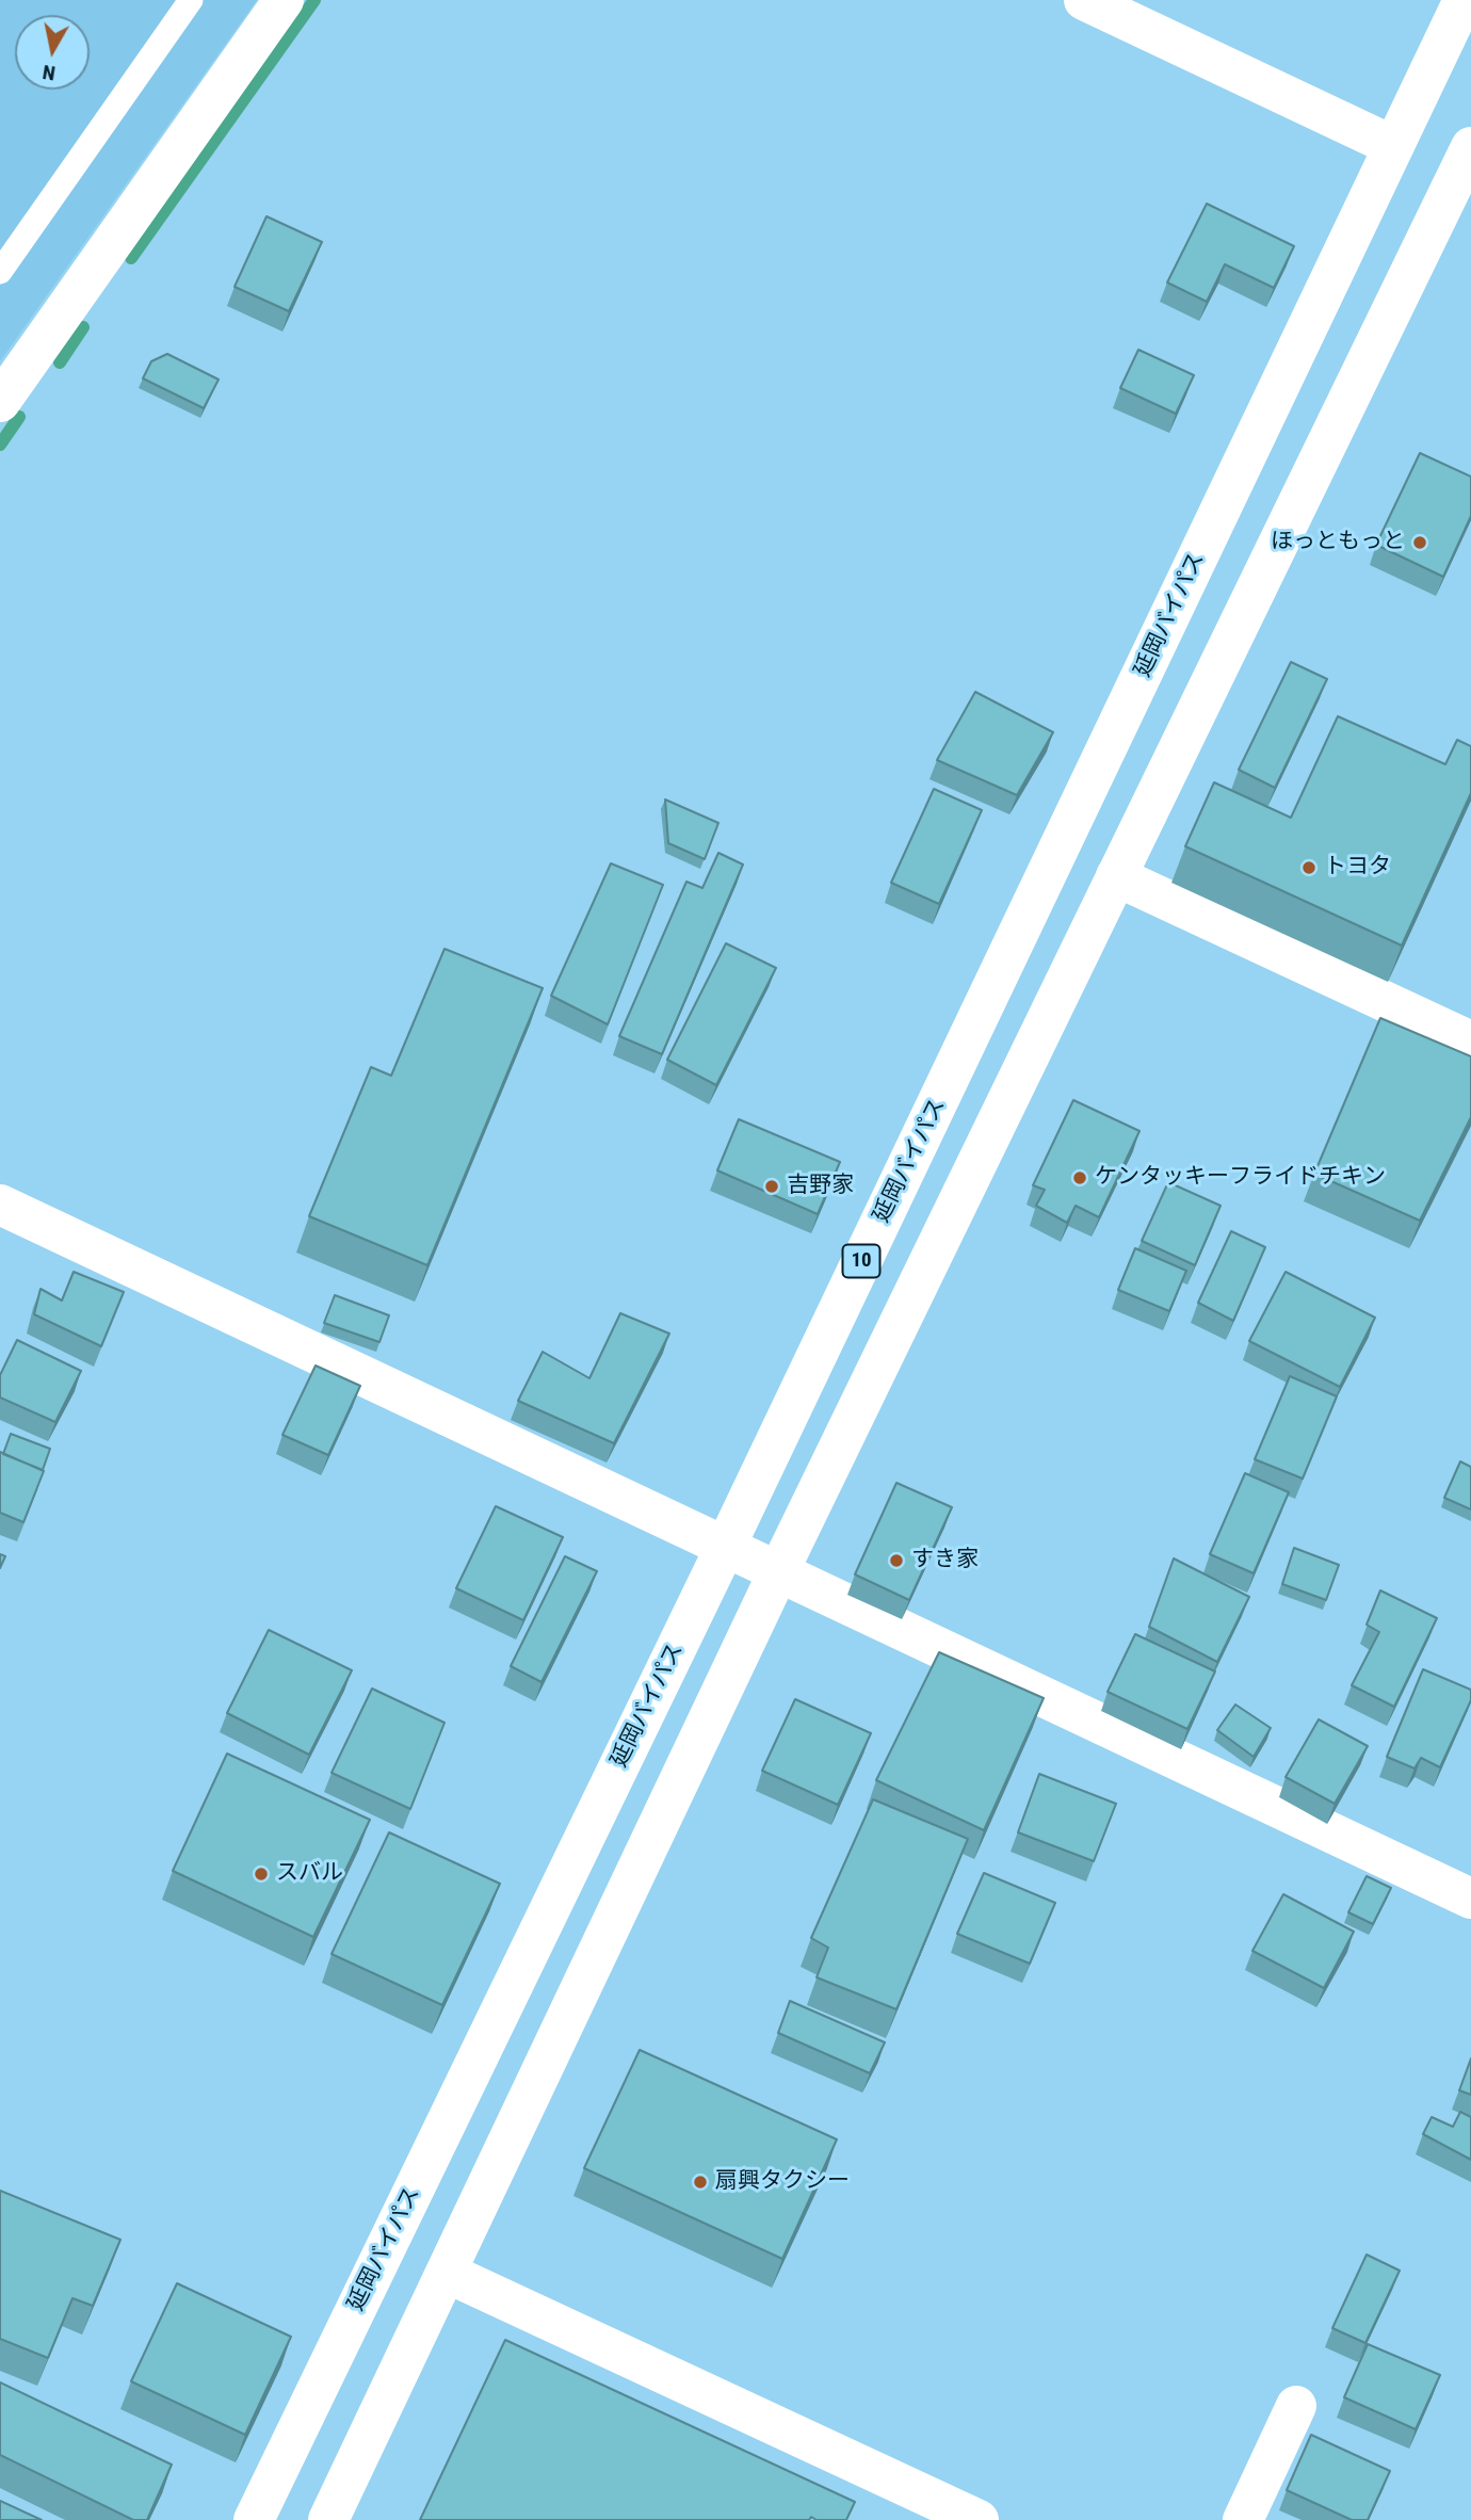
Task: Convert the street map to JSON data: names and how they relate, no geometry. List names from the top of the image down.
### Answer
{
  "streets": {
    "main road": ["延岡バイパス", "10"]
  },
  "places": [
    "ほっともっと",
    "トヨタ",
    "ケンタッキーフライドチキン",
    "吉野家",
    "すき家",
    "スバル",
    "扇興タクシー"
  ],
  "north": "bottom"
}
